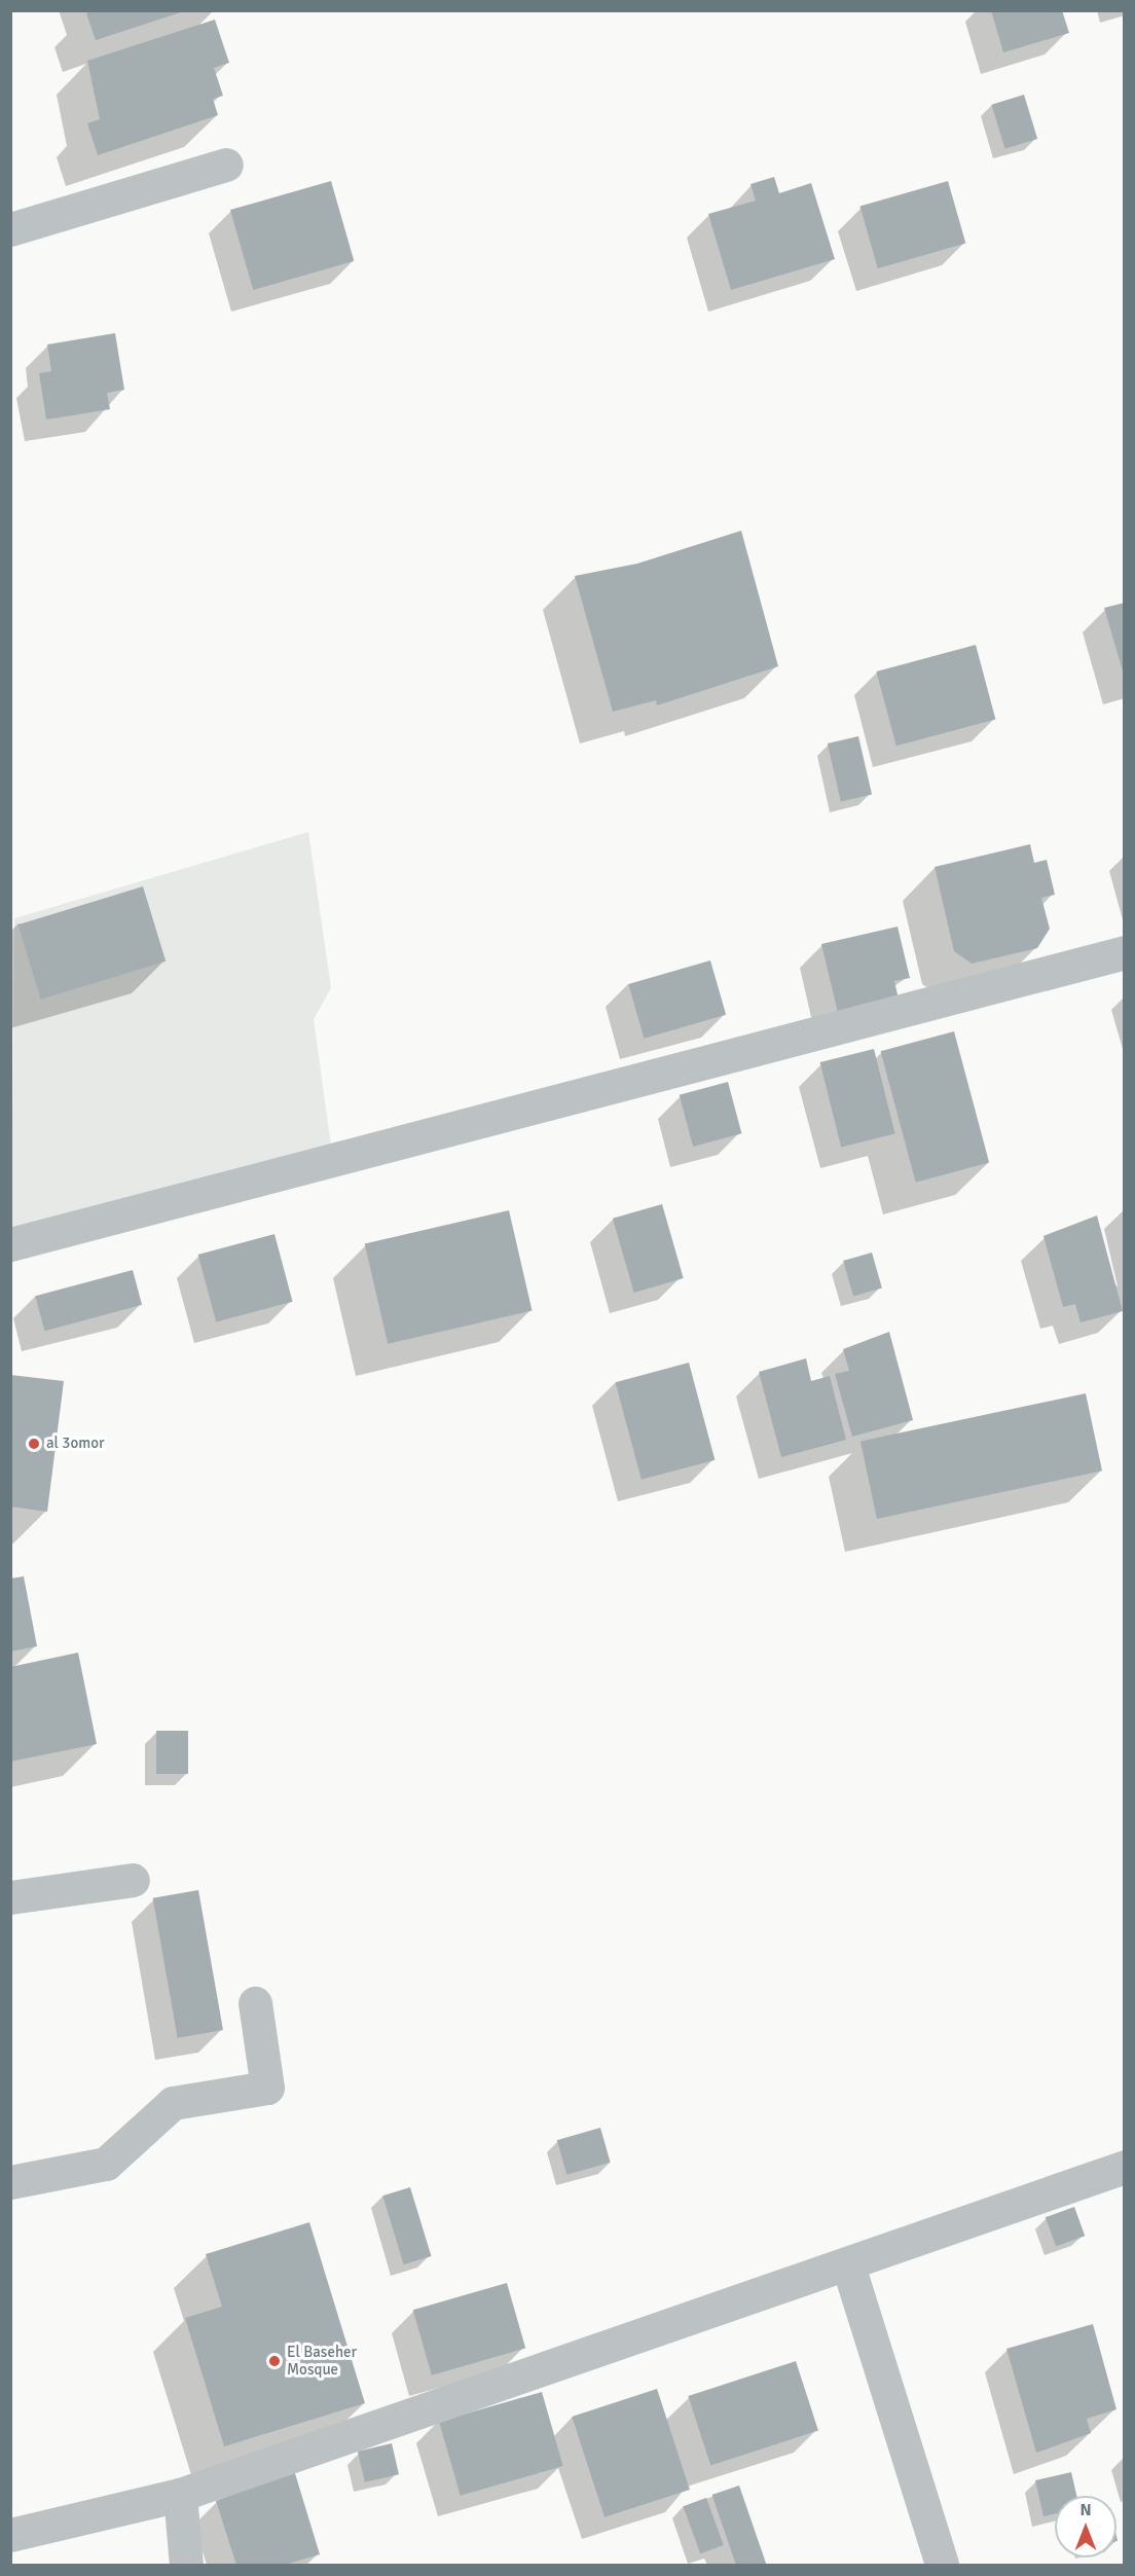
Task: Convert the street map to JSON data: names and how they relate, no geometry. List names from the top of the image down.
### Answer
{
  "places": ["al 3omor", "El Baseher Mosque"],
  "north": "top"
}
